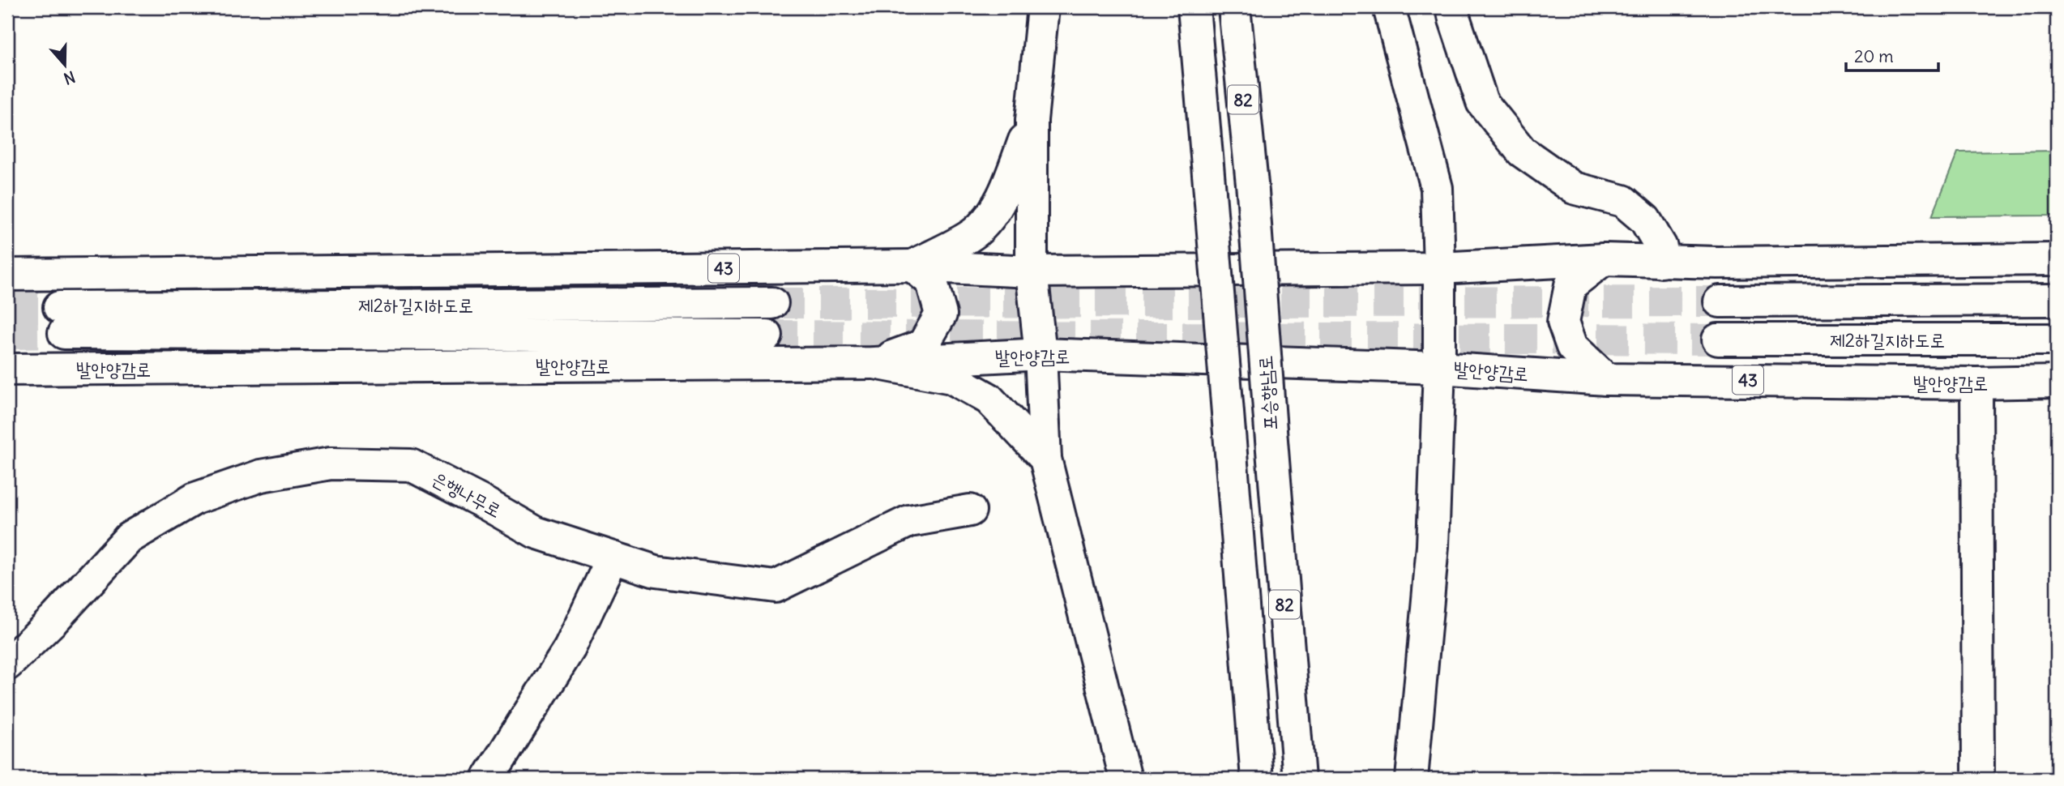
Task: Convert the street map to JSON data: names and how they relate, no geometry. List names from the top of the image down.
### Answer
{
  "streets": {
    "main road": [
      "82",
      "43",
      "제2하길지하도로",
      "발안양감로",
      "포승향남로",
      "은행나무로"
    ]
  },
  "scale_bar": "20 m",
  "north": "bottom"
}
